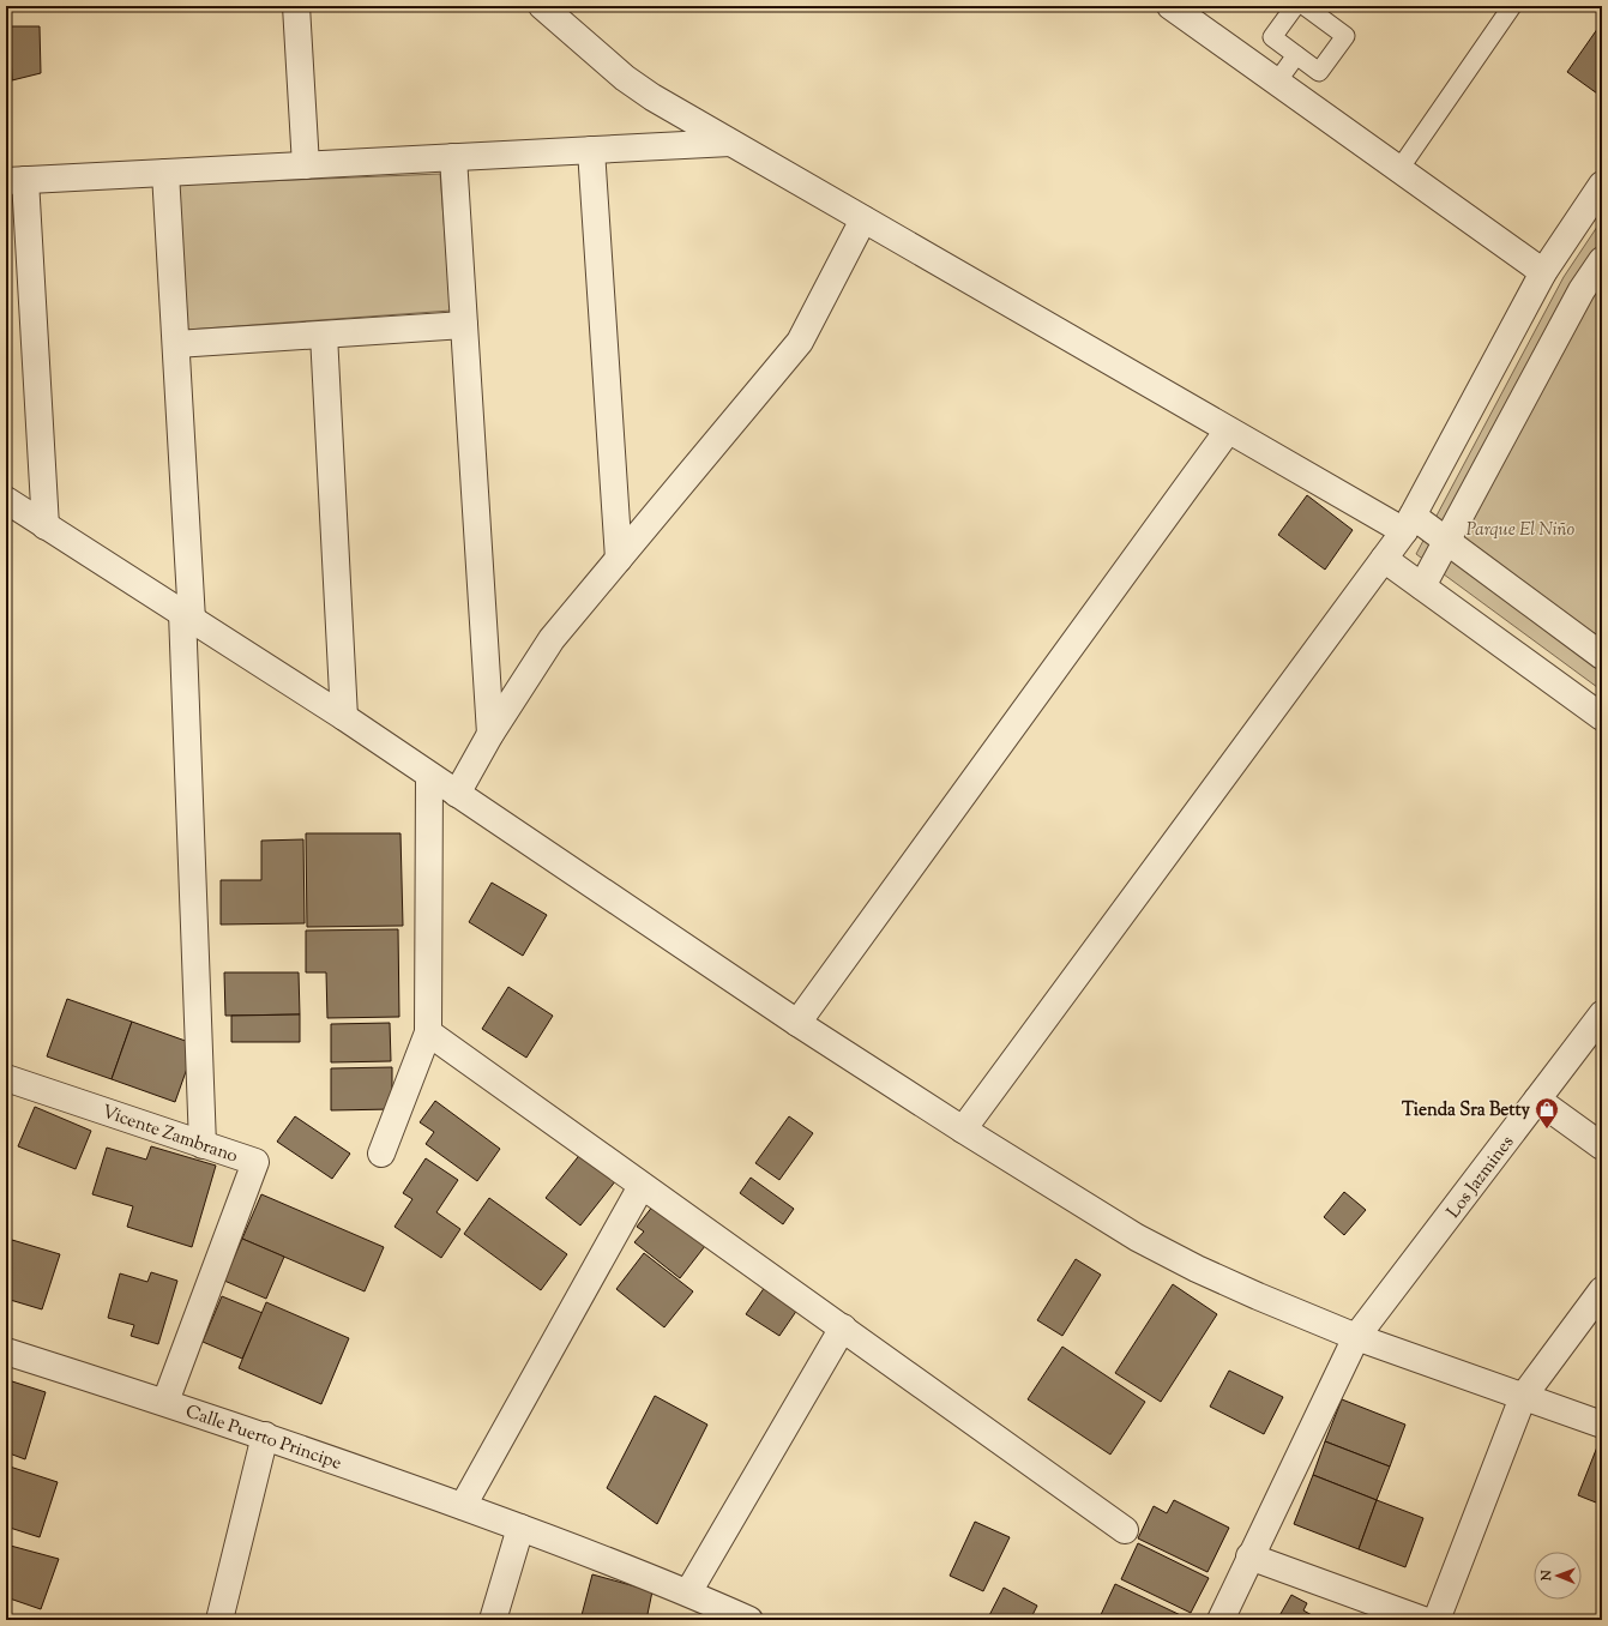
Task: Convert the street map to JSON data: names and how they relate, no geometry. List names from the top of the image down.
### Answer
{
  "streets": {
    "street": ["Vicente Zambrano", "Los Jazmines", "Calle Puerto Principe"]
  },
  "crossings": [
    ["Vicente Zambrano", "Calle Puerto Principe"]
  ],
  "parks": ["Parque El Niño"],
  "places": {
    "shop": ["Tienda Sra Betty"]
  },
  "north": "left"
}
